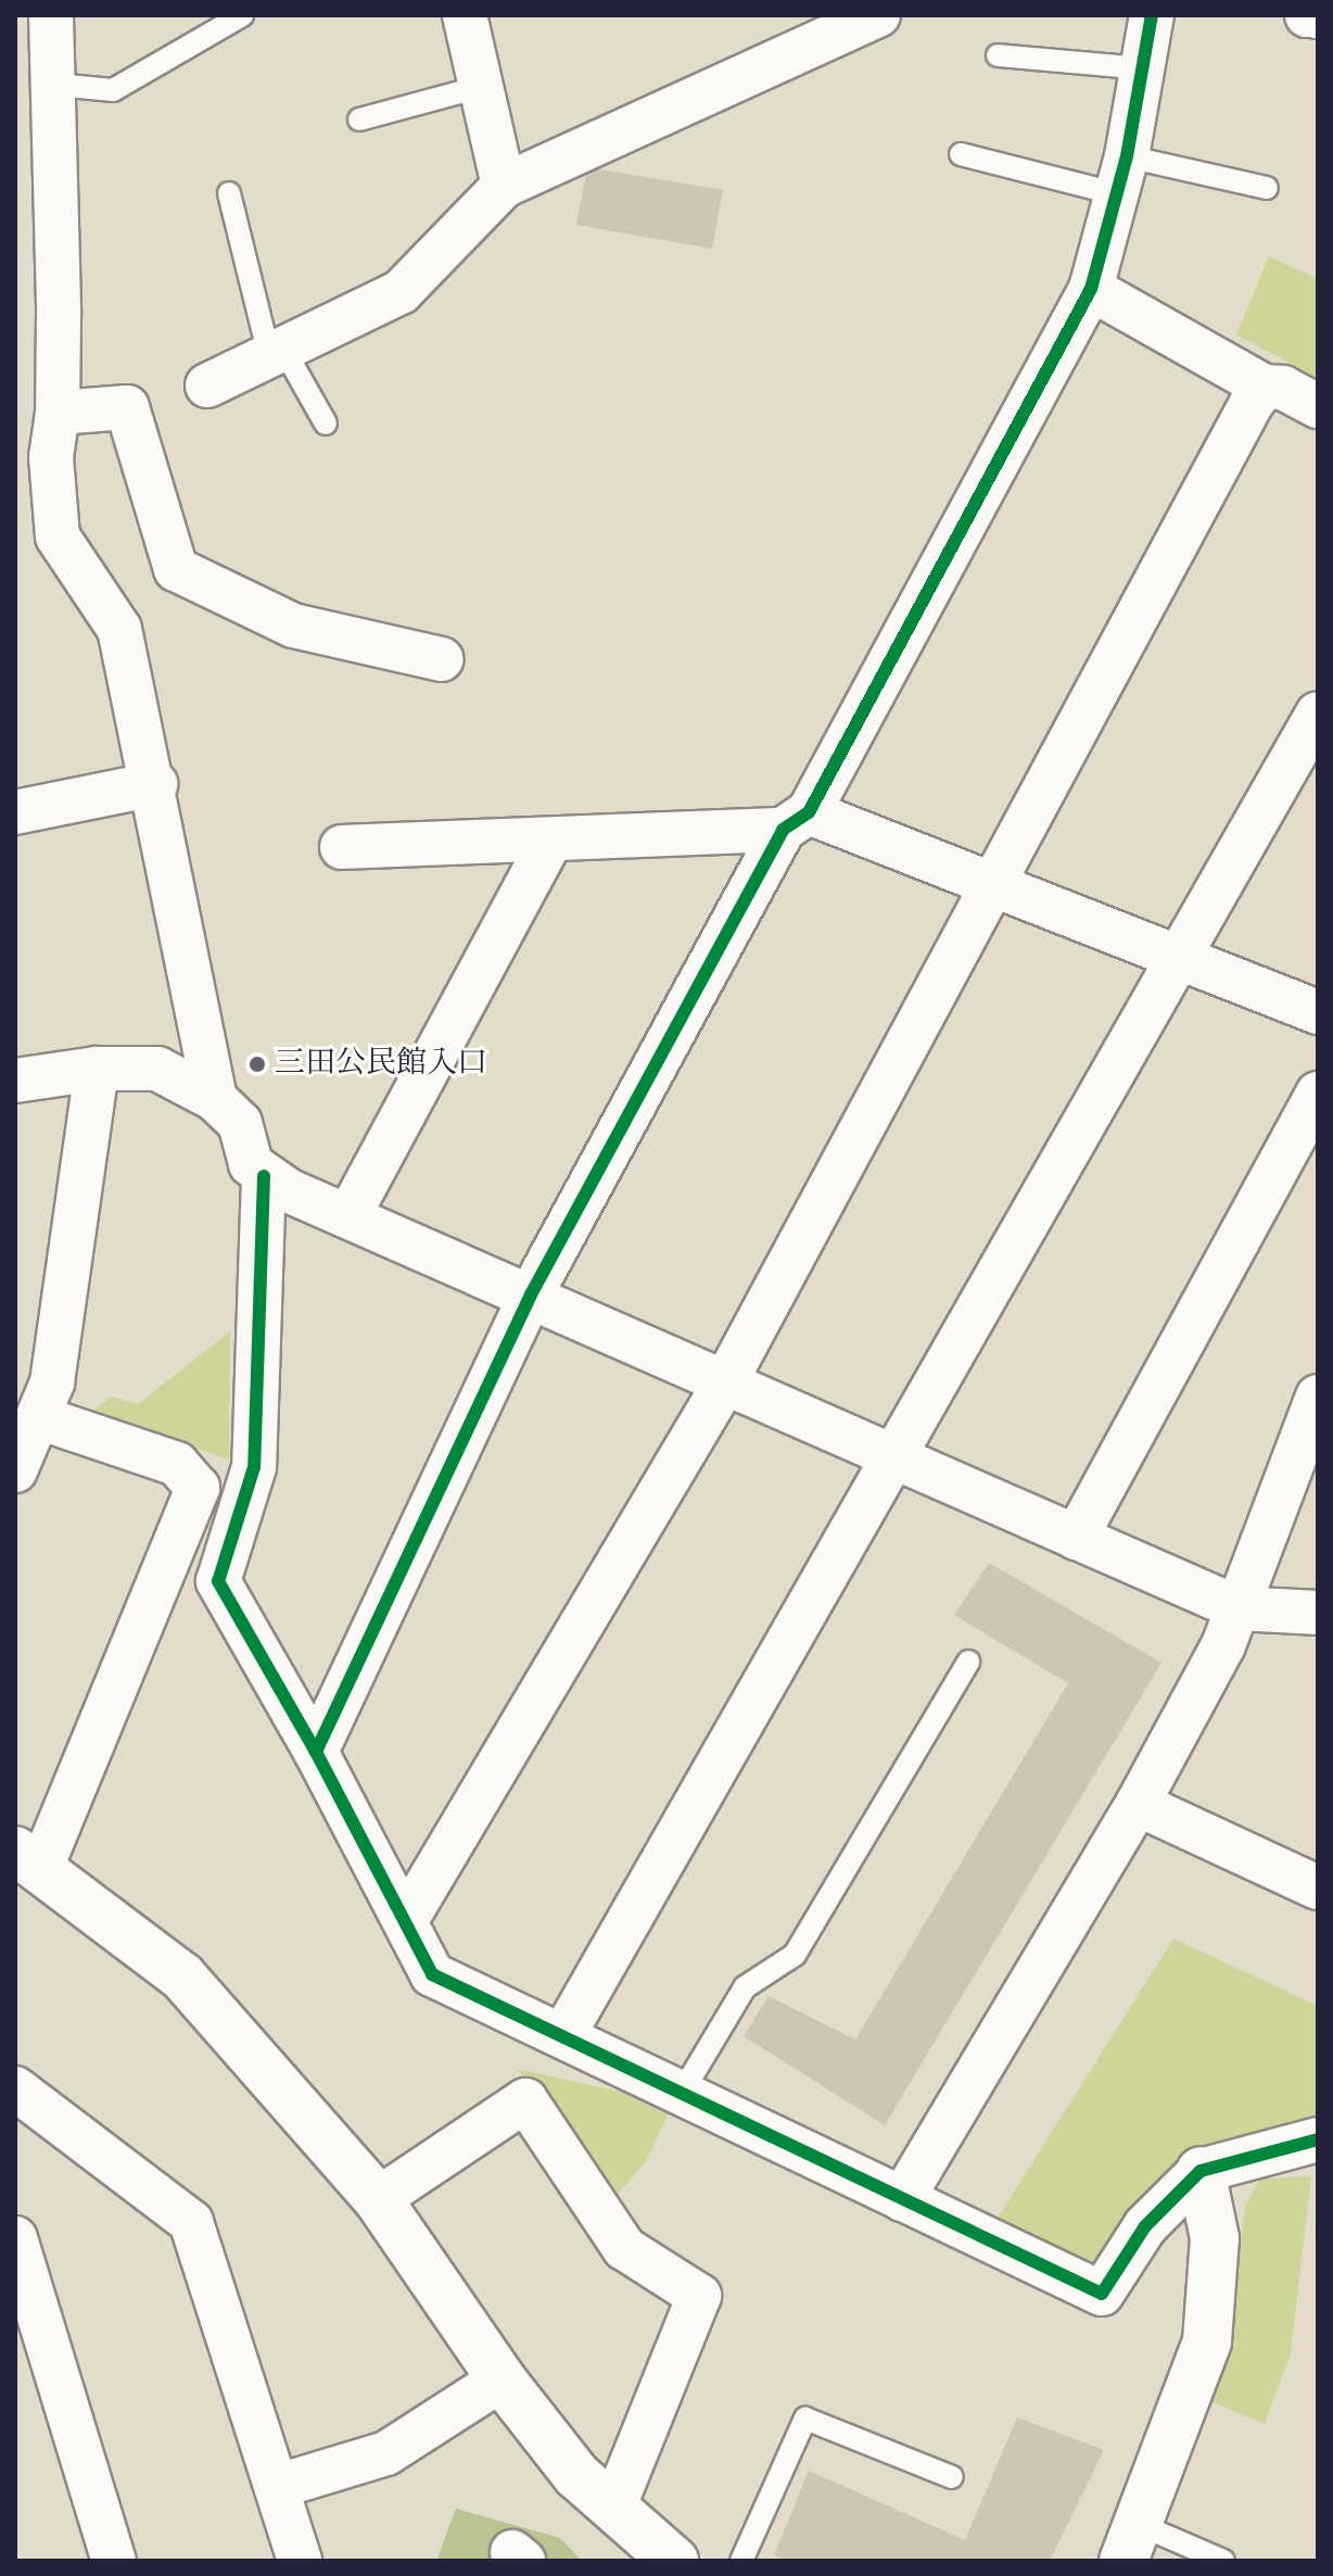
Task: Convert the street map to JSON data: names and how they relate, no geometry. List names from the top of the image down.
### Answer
{
  "places": ["三田公民館入口"]
}
